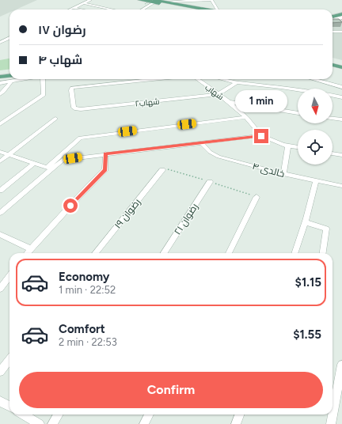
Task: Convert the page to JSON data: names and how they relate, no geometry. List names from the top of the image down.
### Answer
{
  "streets": {
    "street": [
      "شهاب",
      "شهاب۲",
      "خالدی ۴",
      "رضوان ۱۹",
      "رضوان ۲۱"
    ]
  },
  "crossings": [
    ["شهاب", "شهاب۲"]
  ],
  "north": "bottom",
  "page": {
    "banner": ["رضوان ۱۷", "شهاب ۴"],
    "bubble": "1 min",
    "list": [
      {
        "name": "Economy",
        "note": "1 min · 22:52",
        "value": "$1.15"
      },
      {
        "name": "Comfort",
        "note": "2 min · 22:53",
        "value": "$1.55"
      }
    ],
    "buttons": "Confirm"
  }
}
